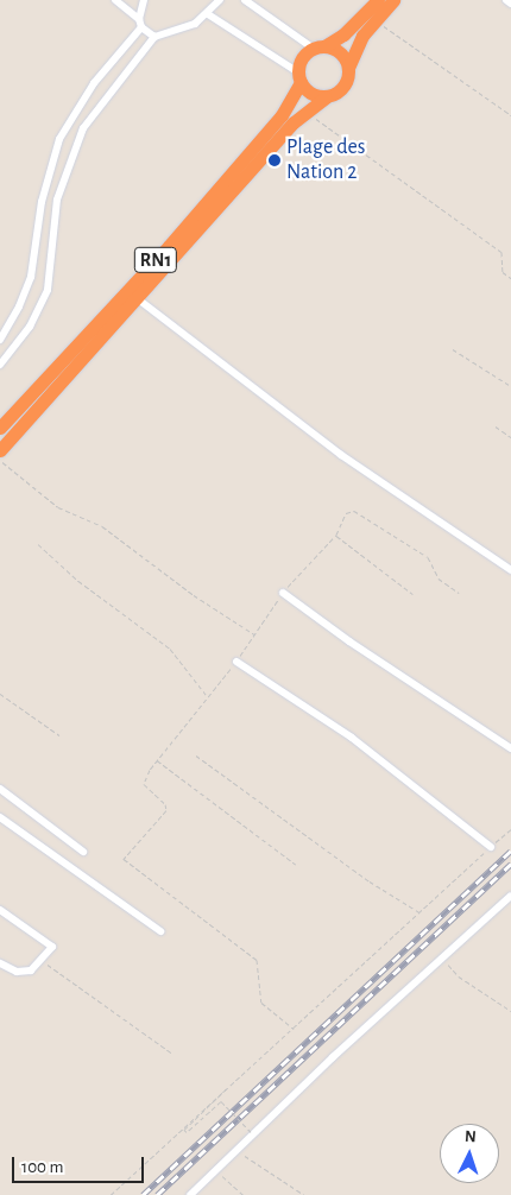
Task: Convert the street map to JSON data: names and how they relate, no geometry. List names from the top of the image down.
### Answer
{
  "streets": {
    "highway": ["RN1"]
  },
  "places": ["Plage des Nation 2"],
  "scale_bar": "100 m",
  "north": "top"
}
